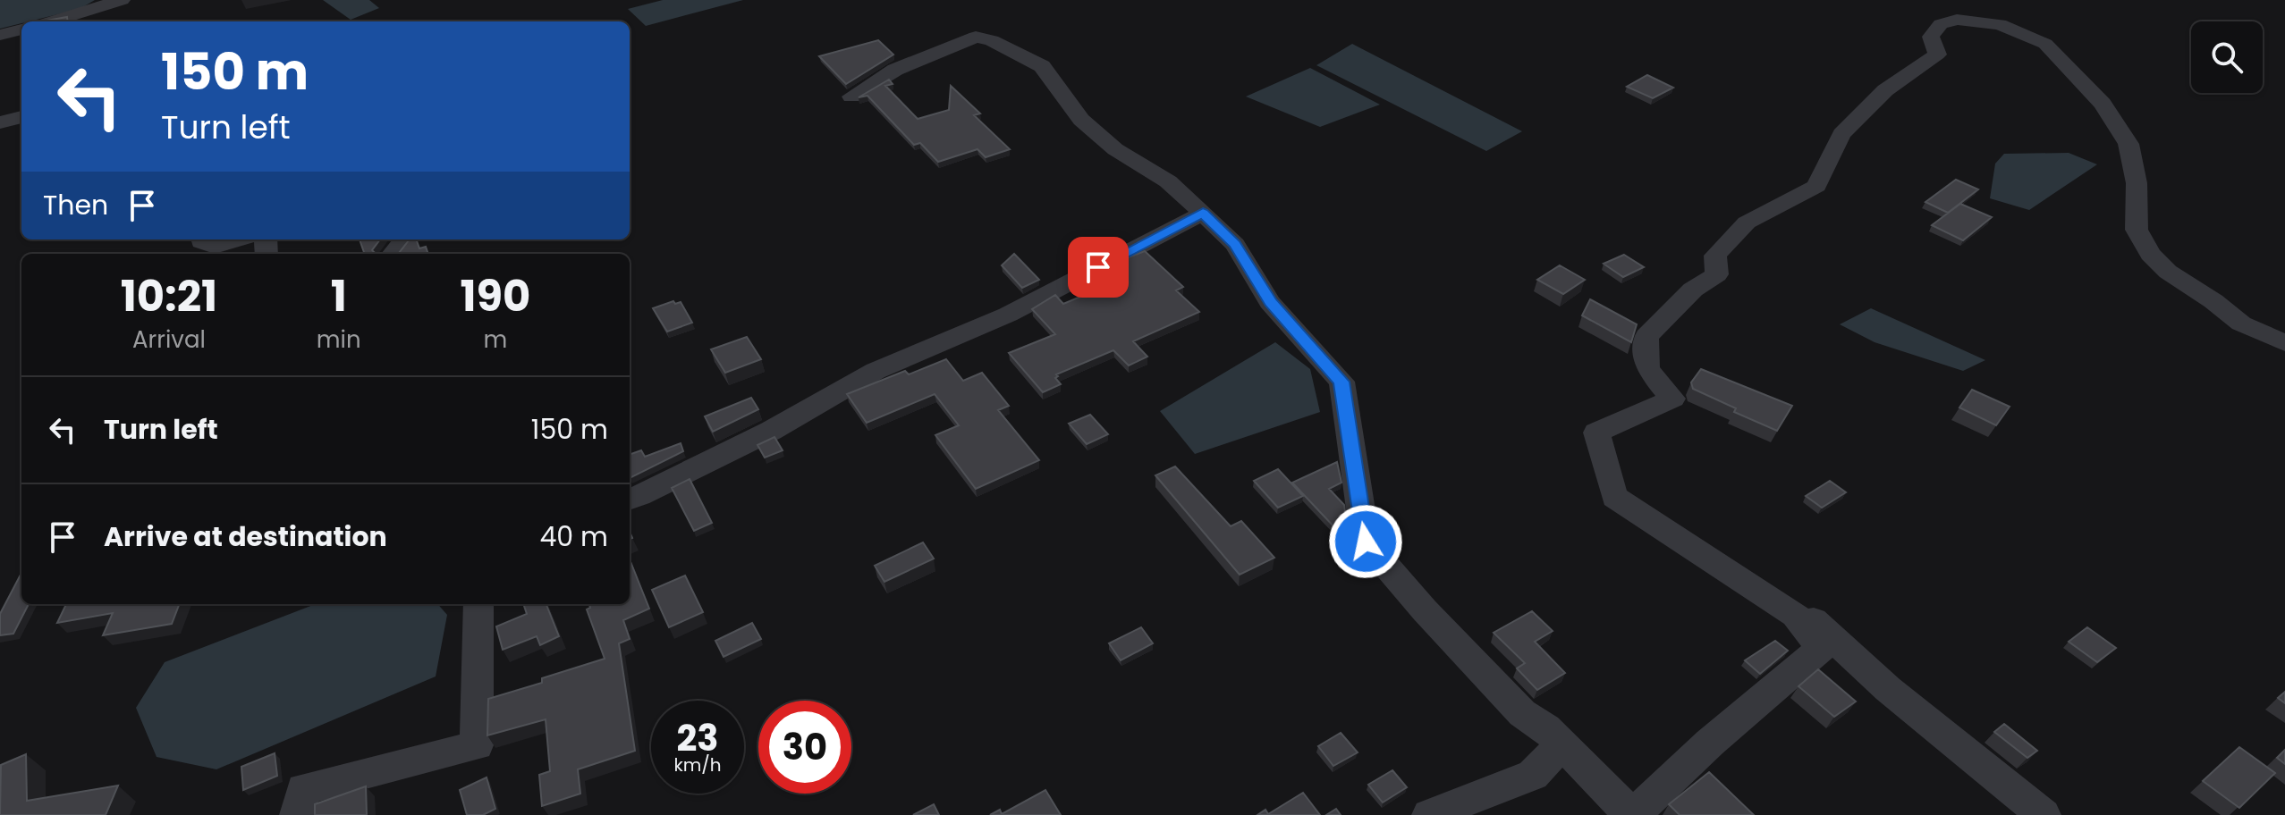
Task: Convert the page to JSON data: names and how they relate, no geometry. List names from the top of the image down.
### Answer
{
  "page": {
    "turn": ["150 m", "Turn left"],
    "then": "Then",
    "eta": [
      "10:21",
      "Arrival",
      "1",
      "min",
      "190",
      "m"
    ],
    "list": [
      {
        "name": "Turn left",
        "value": "150 m"
      },
      {
        "name": "Arrive at destination",
        "value": "40 m"
      }
    ],
    "speed": "23 km/h",
    "limit": "30"
  }
}
